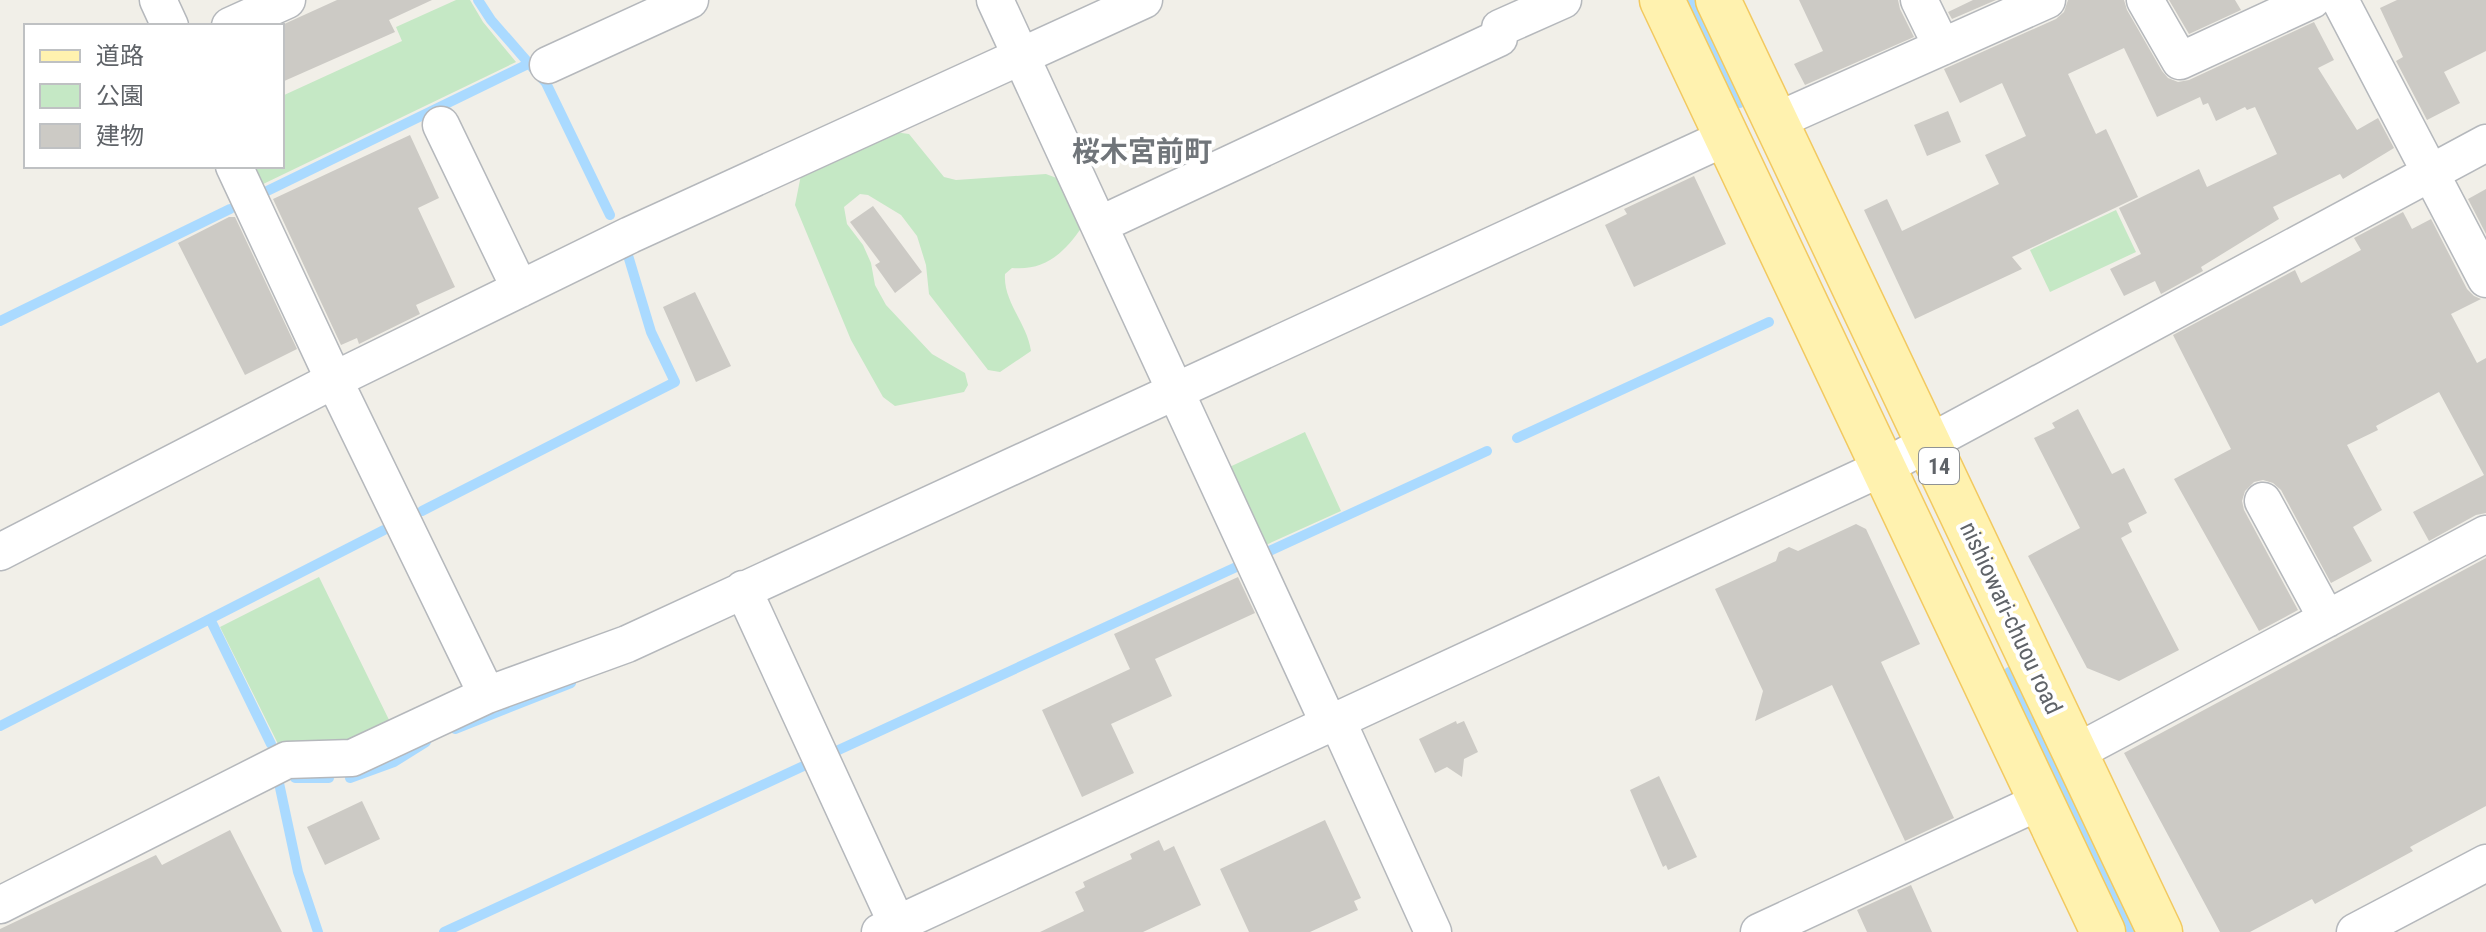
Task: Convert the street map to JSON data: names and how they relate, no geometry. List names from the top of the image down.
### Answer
{
  "streets": {
    "main road": ["14", "nishiowari-chuou road"]
  },
  "districts": ["桜木宮前町"],
  "legend": ["道路", "公園", "建物"]
}
